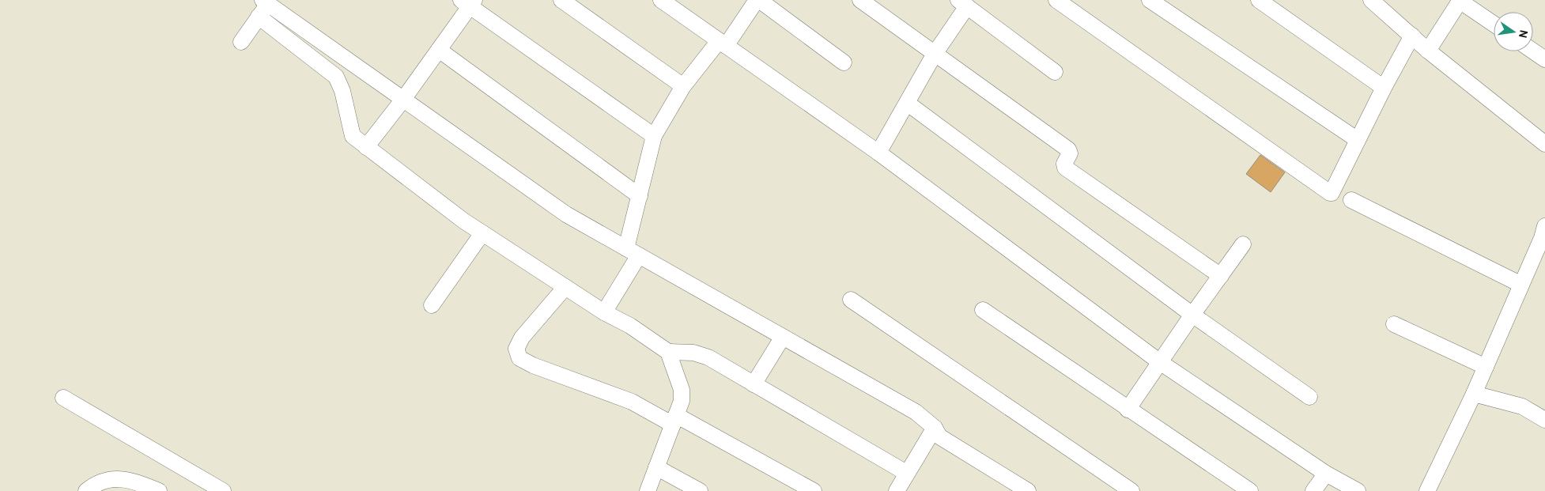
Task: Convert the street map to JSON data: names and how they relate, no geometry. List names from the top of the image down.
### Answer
{
  "north": "right"
}
